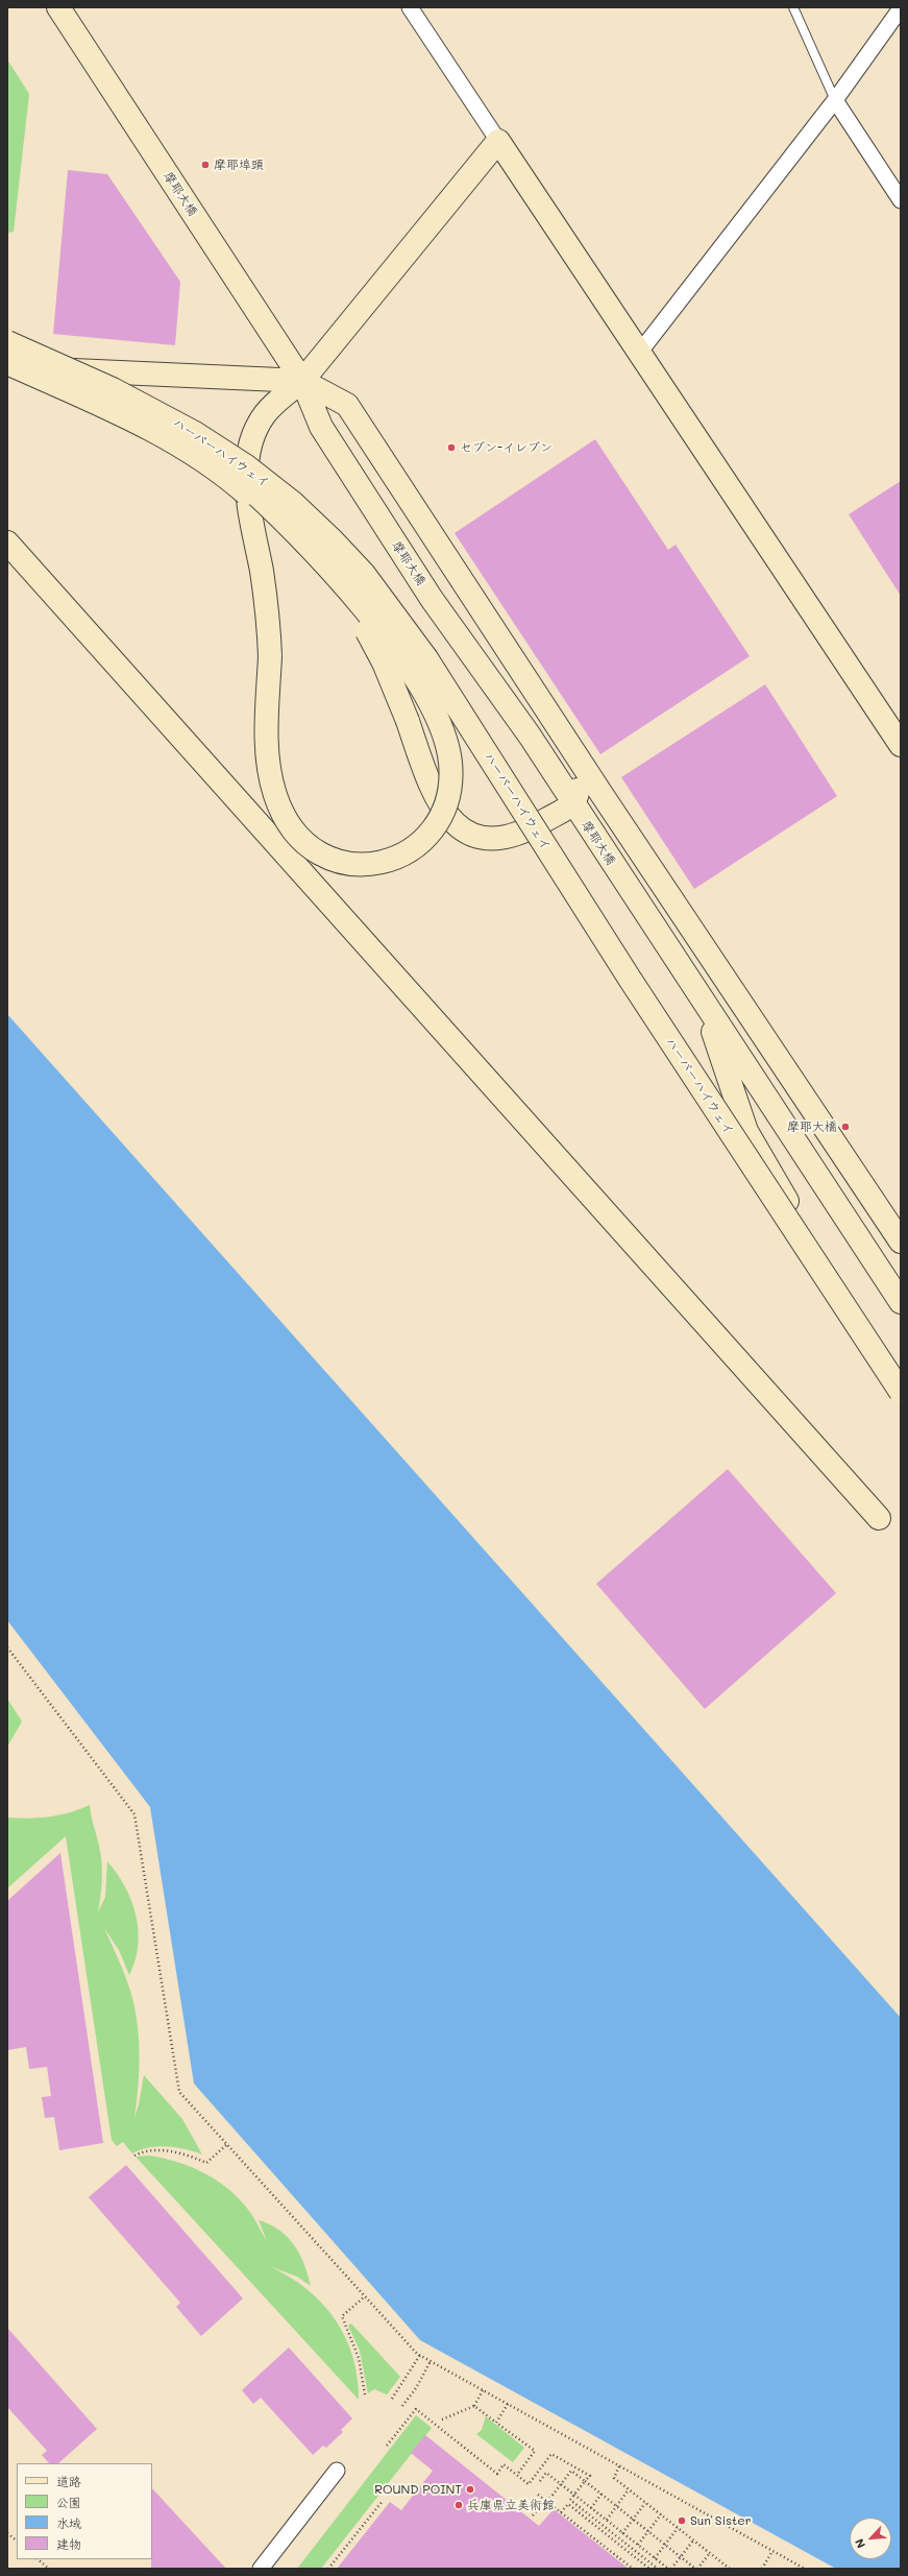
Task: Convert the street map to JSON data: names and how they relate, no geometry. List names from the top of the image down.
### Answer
{
  "streets": {
    "street": ["摩耶大橋", "ハーバーハイウェイ"]
  },
  "places": [
    "摩耶埠頭",
    "セブン-イレブン",
    "摩耶大橋",
    "ROUND POINT",
    "兵庫県立美術館",
    "Sun Sister"
  ],
  "legend": [
    "道路",
    "公園",
    "水域",
    "建物"
  ],
  "north": "bottom left"
}
